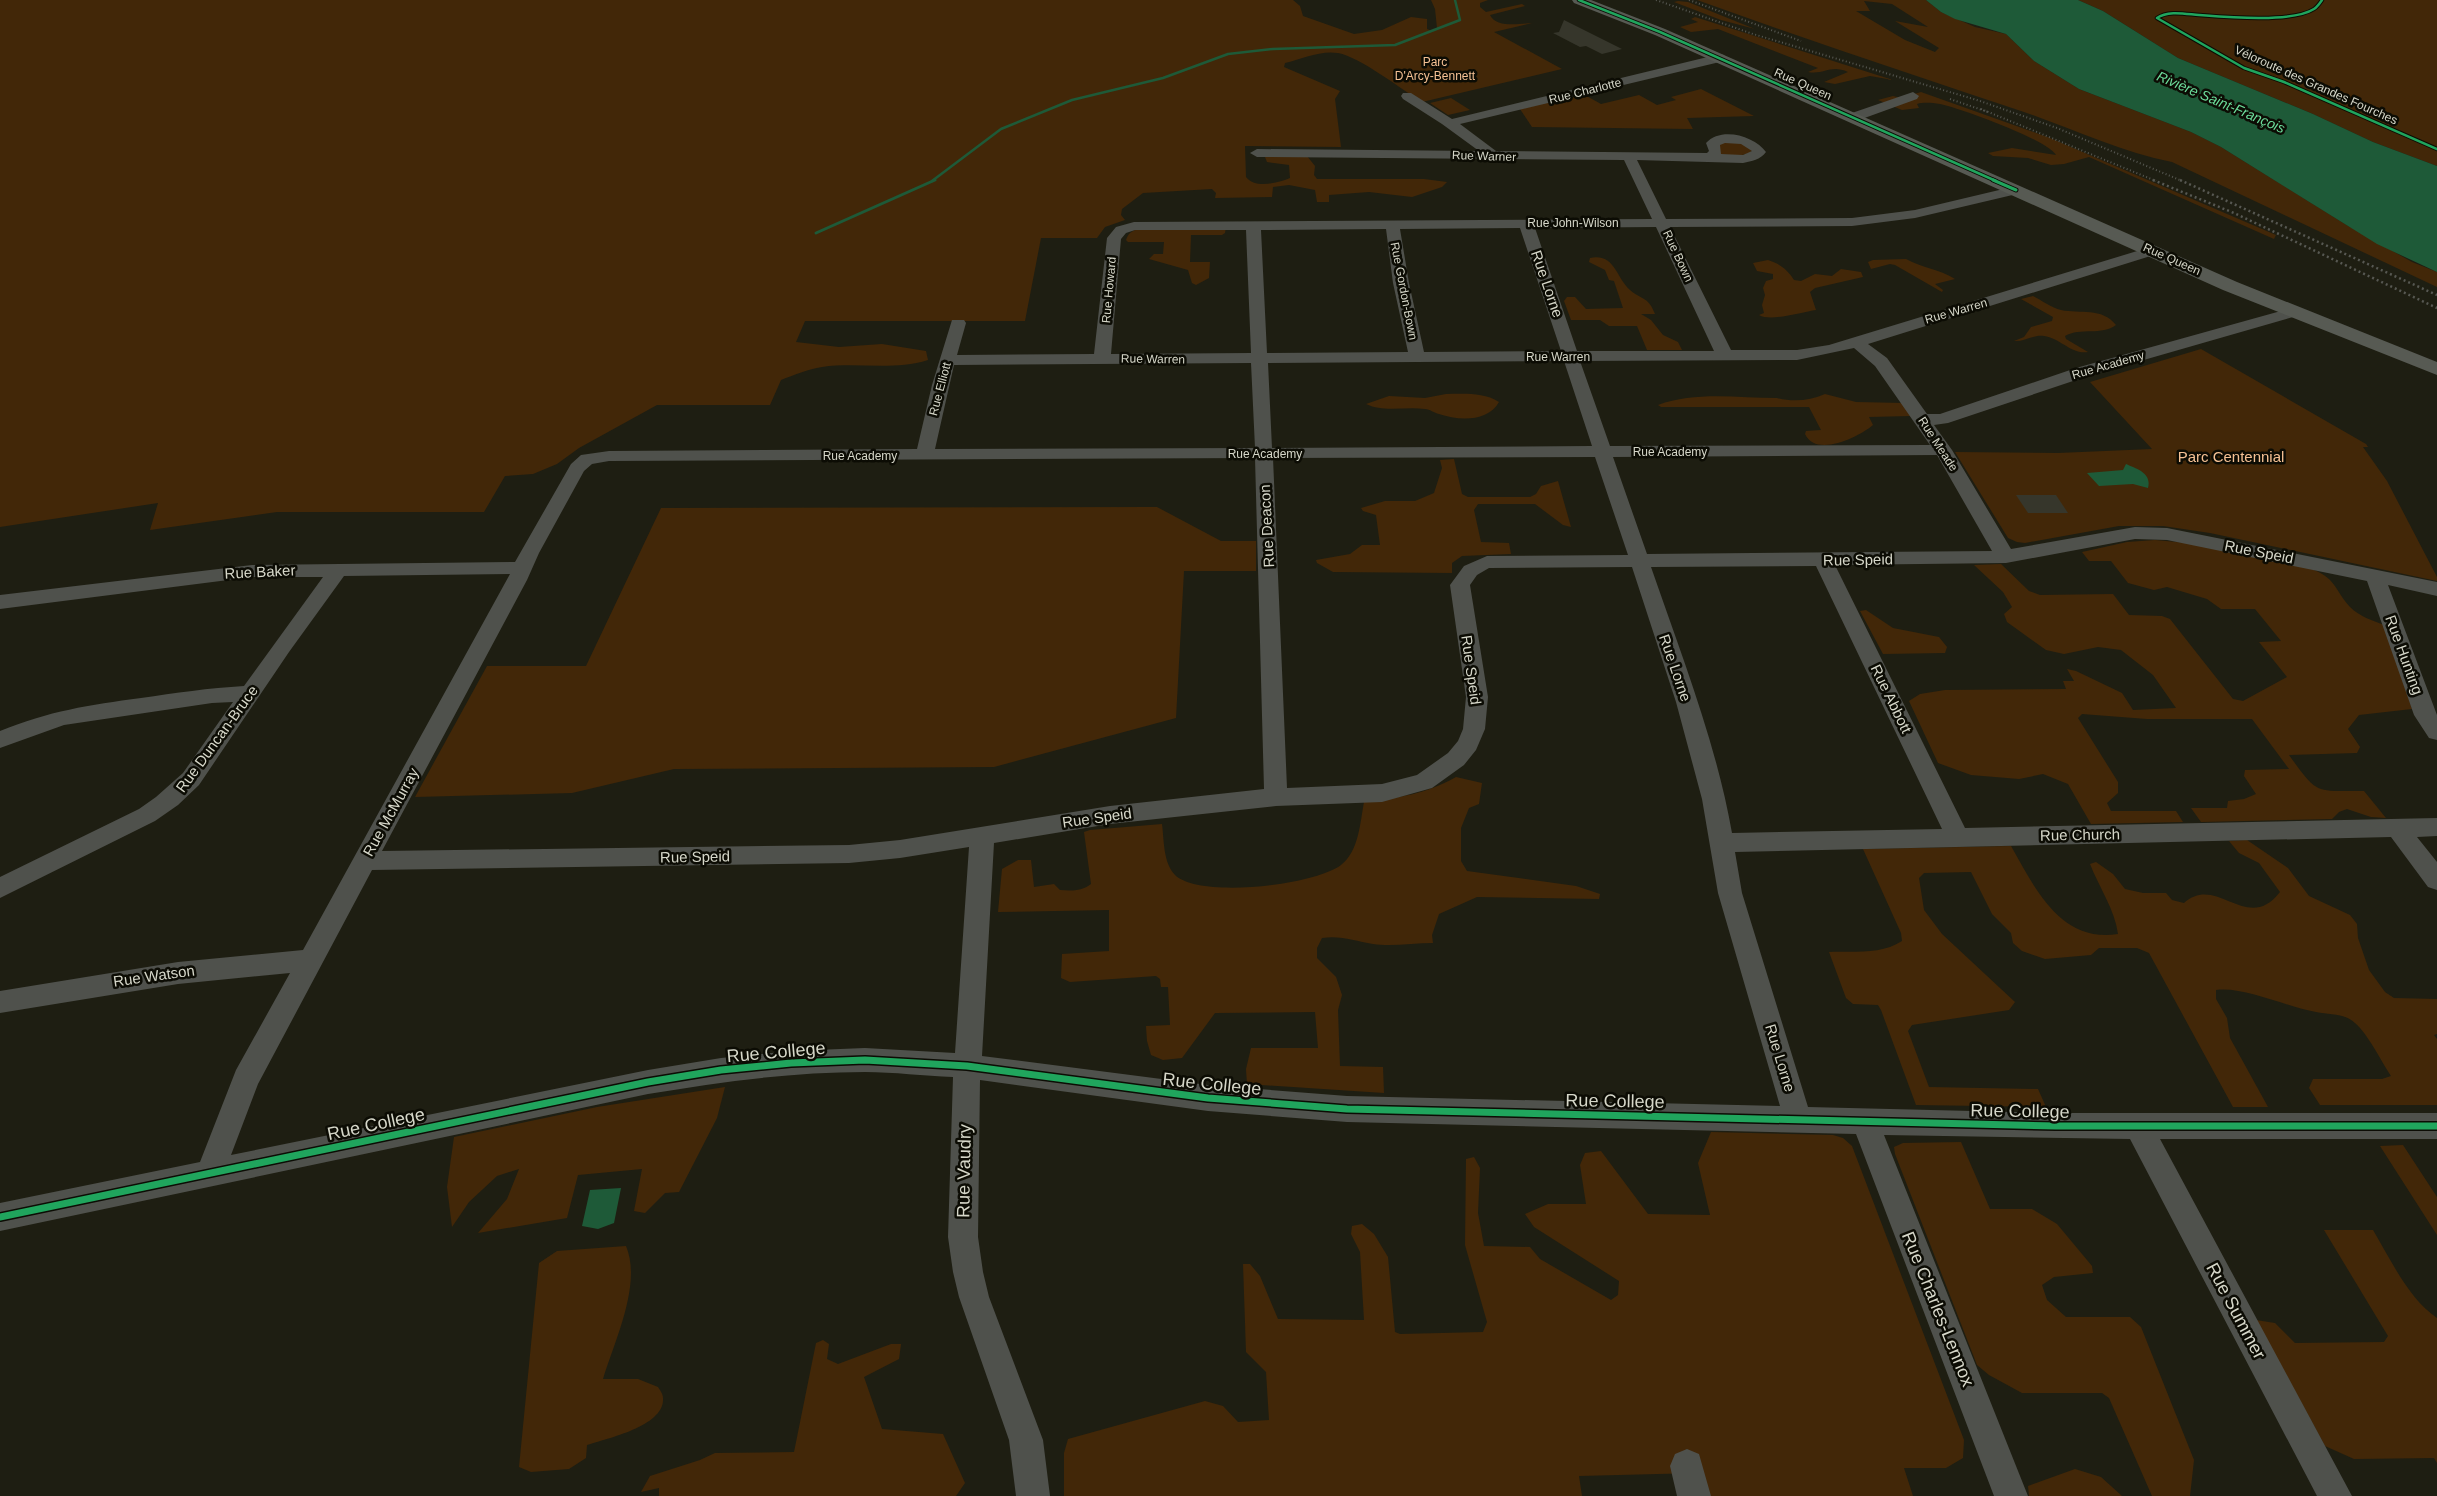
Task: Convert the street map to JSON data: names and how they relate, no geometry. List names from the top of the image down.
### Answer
{
  "streets": {
    "main road": ["Rue Queen"],
    "street": [
      "Rue Charlotte",
      "Rue Warner",
      "Rue John-Wilson",
      "Rue Bown",
      "Rue Lorne",
      "Rue Howard",
      "Rue Gordon-Bown",
      "Rue Warren",
      "Rue Academy",
      "Rue Elliott",
      "Rue Meade",
      "Rue Deacon",
      "Rue Speid",
      "Rue Baker",
      "Rue Hunting",
      "Rue Abbott",
      "Rue Duncan-Bruce",
      "Rue McMurray",
      "Rue Church",
      "Rue Watson",
      "Rue College",
      "Rue Vaudry",
      "Rue Charles-Lennox",
      "Rue Summer"
    ],
    "cycle path": ["Véloroute des Grandes Fourches"]
  },
  "crossings": [
    ["Rue Queen", "Rue Charlotte"],
    ["Rue Queen", "Rue John-Wilson"],
    ["Rue Queen", "Rue Warren"],
    ["Rue Queen", "Rue Academy"],
    ["Rue Warner", "Rue Bown"],
    ["Rue John-Wilson", "Rue Bown"],
    ["Rue John-Wilson", "Rue Lorne"],
    ["Rue John-Wilson", "Rue Howard"],
    ["Rue John-Wilson", "Rue Gordon-Bown"],
    ["Rue John-Wilson", "Rue Deacon"],
    ["Rue Bown", "Rue Warren"],
    ["Rue Lorne", "Rue Warren"],
    ["Rue Lorne", "Rue Academy"],
    ["Rue Lorne", "Rue Speid"],
    ["Rue Lorne", "Rue Church"],
    ["Rue Lorne", "Rue College"],
    ["Rue Howard", "Rue Warren"],
    ["Rue Gordon-Bown", "Rue Warren"],
    ["Rue Warren", "Rue Elliott"],
    ["Rue Warren", "Rue Meade"],
    ["Rue Warren", "Rue Deacon"],
    ["Rue Academy", "Rue Elliott"],
    ["Rue Academy", "Rue Meade"],
    ["Rue Academy", "Rue Deacon"],
    ["Rue Academy", "Rue McMurray"],
    ["Rue Meade", "Rue Speid"],
    ["Rue Deacon", "Rue Speid"],
    ["Rue Speid", "Rue Hunting"],
    ["Rue Speid", "Rue Abbott"],
    ["Rue Speid", "Rue McMurray"],
    ["Rue Speid", "Rue Vaudry"],
    ["Rue Baker", "Rue Duncan-Bruce"],
    ["Rue Baker", "Rue McMurray"],
    ["Rue Abbott", "Rue Church"],
    ["Rue McMurray", "Rue Watson"],
    ["Rue McMurray", "Rue College"],
    ["Rue College", "Rue Vaudry"],
    ["Rue College", "Rue Charles-Lennox"],
    ["Rue College", "Rue Summer"]
  ],
  "water": ["Rivière Saint-François"],
  "parks": ["Parc D'Arcy-Bennett", "Parc Centennial"]
}
